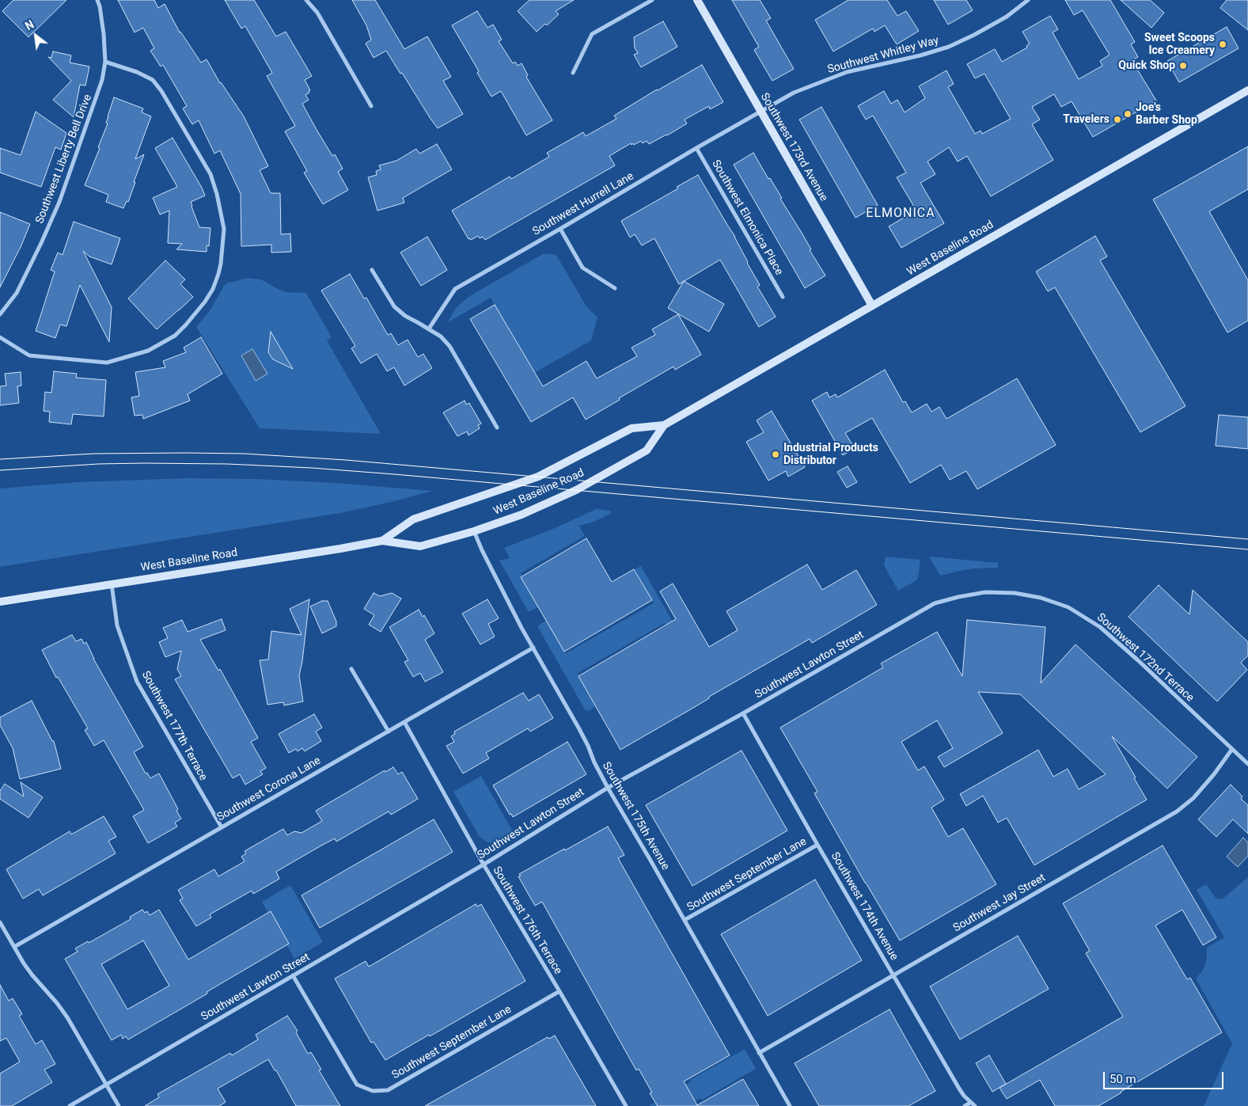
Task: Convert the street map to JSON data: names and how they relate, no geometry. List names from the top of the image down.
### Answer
{
  "streets": {
    "main road": ["Southwest 173rd Avenue", "West Baseline Road"],
    "street": [
      "Southwest Whitley Way",
      "Southwest Liberty Bell Drive",
      "Southwest Hurrell Lane",
      "Southwest Elmonica Place",
      "Southwest 172nd Terrace",
      "Southwest Lawton Street",
      "Southwest 177th Terrace",
      "Southwest Corona Lane",
      "Southwest 175th Avenue",
      "Southwest September Lane",
      "Southwest Jay Street",
      "Southwest 174th Avenue",
      "Southwest 176th Terrace"
    ]
  },
  "crossings": [
    ["Southwest Whitley Way", "Southwest 173rd Avenue"],
    ["Southwest Whitley Way", "Southwest Hurrell Lane"],
    ["Southwest 173rd Avenue", "Southwest Hurrell Lane"],
    ["Southwest 173rd Avenue", "West Baseline Road"],
    ["Southwest Hurrell Lane", "Southwest Elmonica Place"],
    ["West Baseline Road", "Southwest 177th Terrace"],
    ["West Baseline Road", "Southwest 175th Avenue"],
    ["Southwest 172nd Terrace", "Southwest Lawton Street"],
    ["Southwest 172nd Terrace", "Southwest Jay Street"],
    ["Southwest Lawton Street", "Southwest 175th Avenue"],
    ["Southwest Lawton Street", "Southwest September Lane"],
    ["Southwest Lawton Street", "Southwest 174th Avenue"],
    ["Southwest Lawton Street", "Southwest 176th Terrace"],
    ["Southwest 177th Terrace", "Southwest Corona Lane"],
    ["Southwest Corona Lane", "Southwest 175th Avenue"],
    ["Southwest Corona Lane", "Southwest 176th Terrace"],
    ["Southwest 175th Avenue", "Southwest September Lane"],
    ["Southwest 175th Avenue", "Southwest Jay Street"],
    ["Southwest September Lane", "Southwest 174th Avenue"],
    ["Southwest September Lane", "Southwest 176th Terrace"],
    ["Southwest Jay Street", "Southwest 174th Avenue"]
  ],
  "districts": ["ELMONICA"],
  "places": [
    "Sweet Scoops Ice Creamery",
    "Quick Shop",
    "Joe's Barber Shop",
    "Travelers",
    "Industrial Products Distributor"
  ],
  "scale_bar": "50 m",
  "north": "top left"
}
